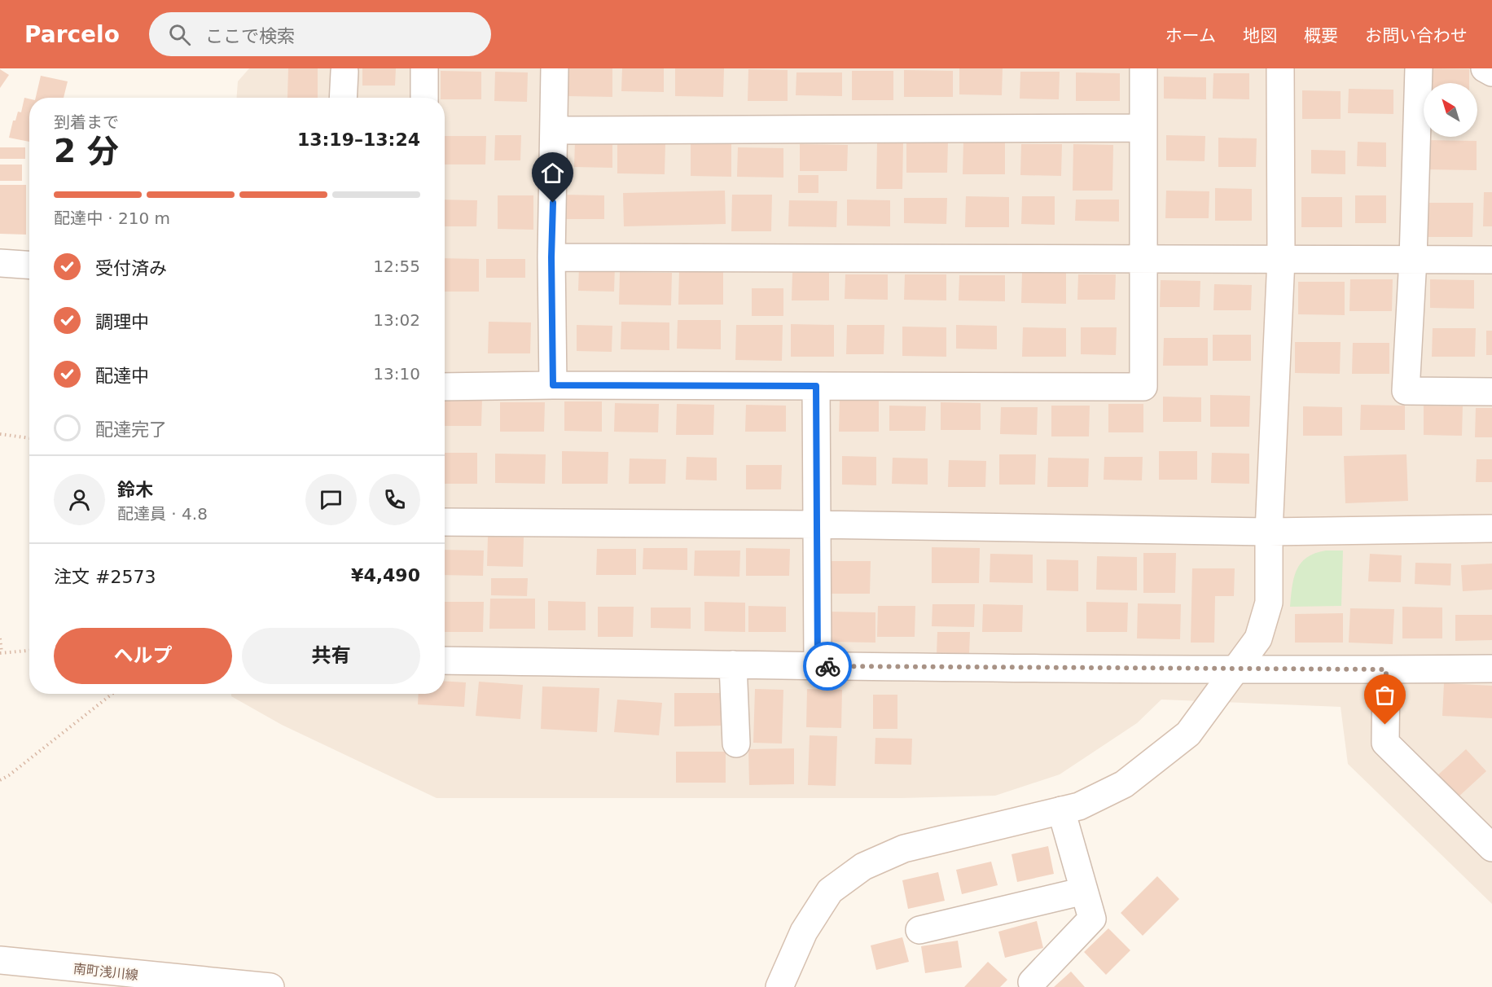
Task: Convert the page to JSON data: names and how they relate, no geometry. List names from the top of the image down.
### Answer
{
  "streets": {
    "street": ["南町浅川線"]
  },
  "north": "top left",
  "page": {
    "header": "Parcelo",
    "search": "ここで検索",
    "nav": [
      "ホーム",
      "地図",
      "概要",
      "お問い合わせ"
    ],
    "heading": ["2 分", "到着まで", "13:19–13:24"],
    "panel": [
      "鈴木",
      "配達員 · 4.8",
      "注文 #2573",
      "¥4,490"
    ],
    "bar": "配達中 · 210 m",
    "list": [
      ["受付済み", "12:55"],
      ["調理中", "13:02"],
      ["配達中", "13:10"],
      "配達完了"
    ],
    "buttons": ["ヘルプ", "共有"]
  }
}
